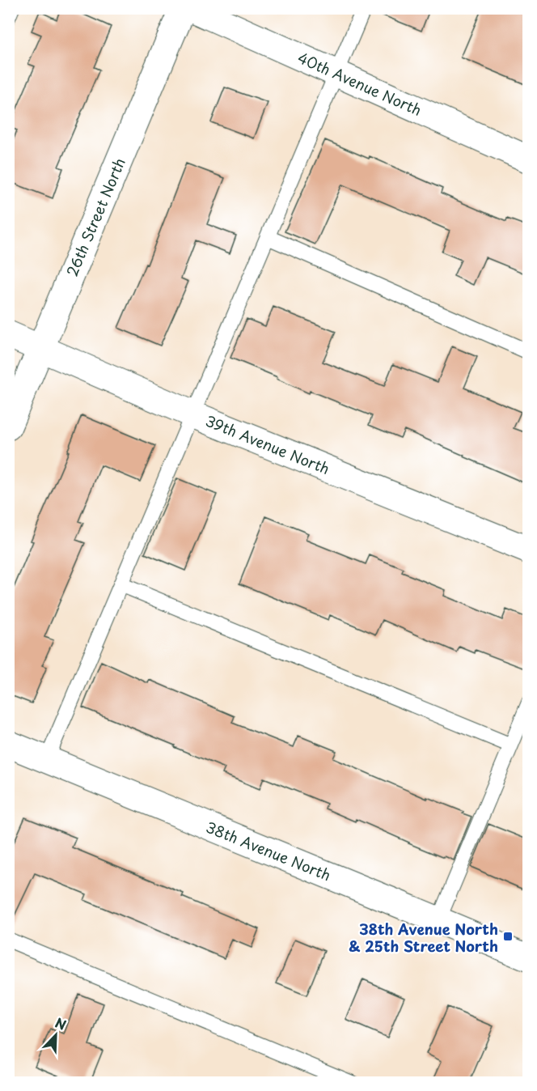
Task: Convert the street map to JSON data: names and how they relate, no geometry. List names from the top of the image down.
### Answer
{
  "streets": {
    "street": [
      "40th Avenue North",
      "26th Street North",
      "39th Avenue North",
      "38th Avenue North"
    ]
  },
  "crossings": [
    ["26th Street North", "39th Avenue North"]
  ],
  "places": {
    "transit": ["38th Avenue North & 25th Street North"]
  },
  "north": "top right"
}
